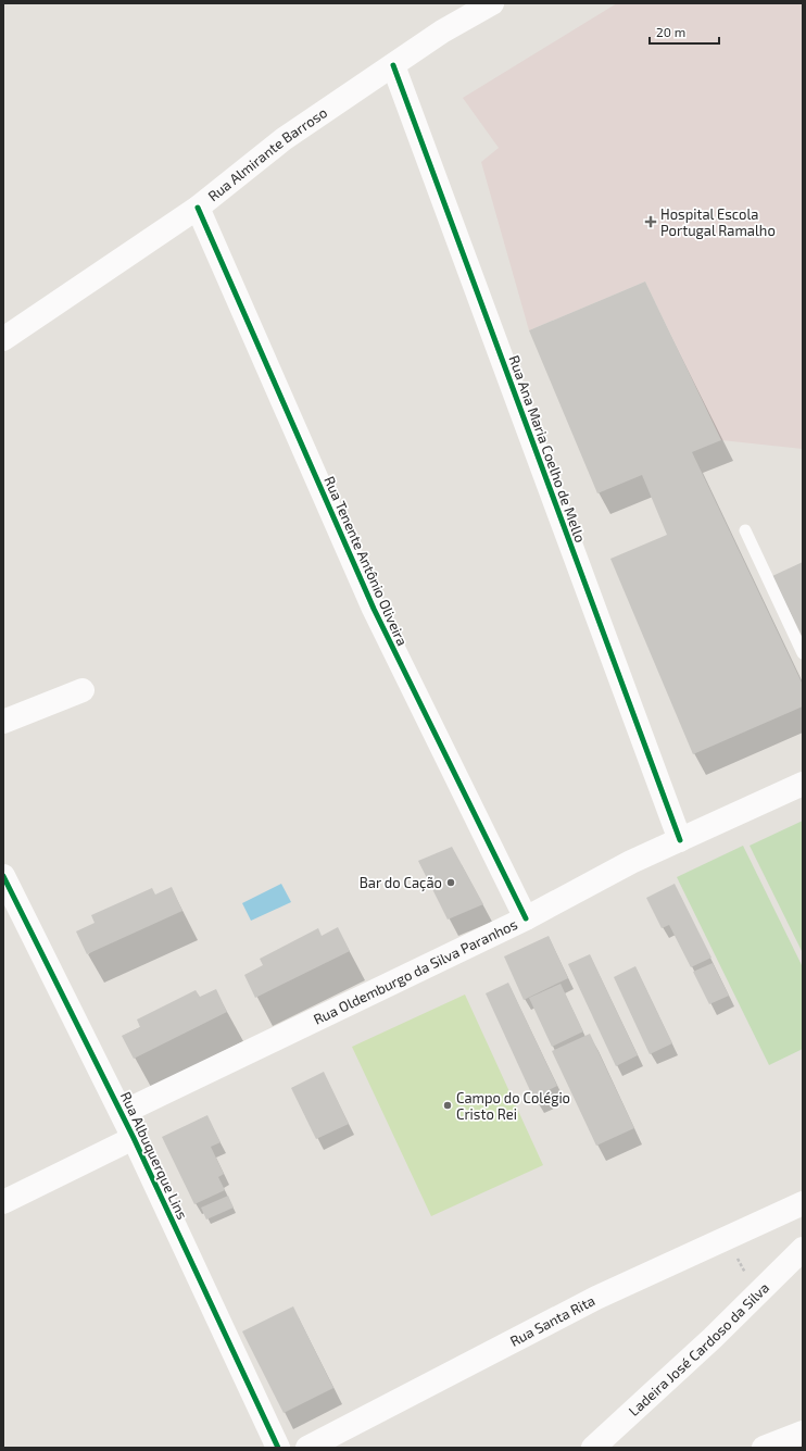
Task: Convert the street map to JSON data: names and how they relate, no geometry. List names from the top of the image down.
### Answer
{
  "streets": {
    "street": [
      "Rua Almirante Barroso",
      "Rua Ana Maria Coelho de Mello",
      "Rua Tenente Antônio Oliveira",
      "Rua Oldemburgo da Silva Paranhos",
      "Rua Albuquerque Lins",
      "Rua Santa Rita",
      "Ladeira José Cardoso da Silva"
    ]
  },
  "crossings": [
    ["Rua Almirante Barroso", "Rua Ana Maria Coelho de Mello"],
    ["Rua Almirante Barroso", "Rua Tenente Antônio Oliveira"],
    ["Rua Ana Maria Coelho de Mello", "Rua Oldemburgo da Silva Paranhos"],
    ["Rua Tenente Antônio Oliveira", "Rua Oldemburgo da Silva Paranhos"],
    ["Rua Oldemburgo da Silva Paranhos", "Rua Albuquerque Lins"]
  ],
  "places": {
    "health": ["Hospital Escola Portugal Ramalho"],
    "other": ["Bar do Cação", "Campo do Colégio Cristo Rei"]
  },
  "scale_bar": "20 m"
}
